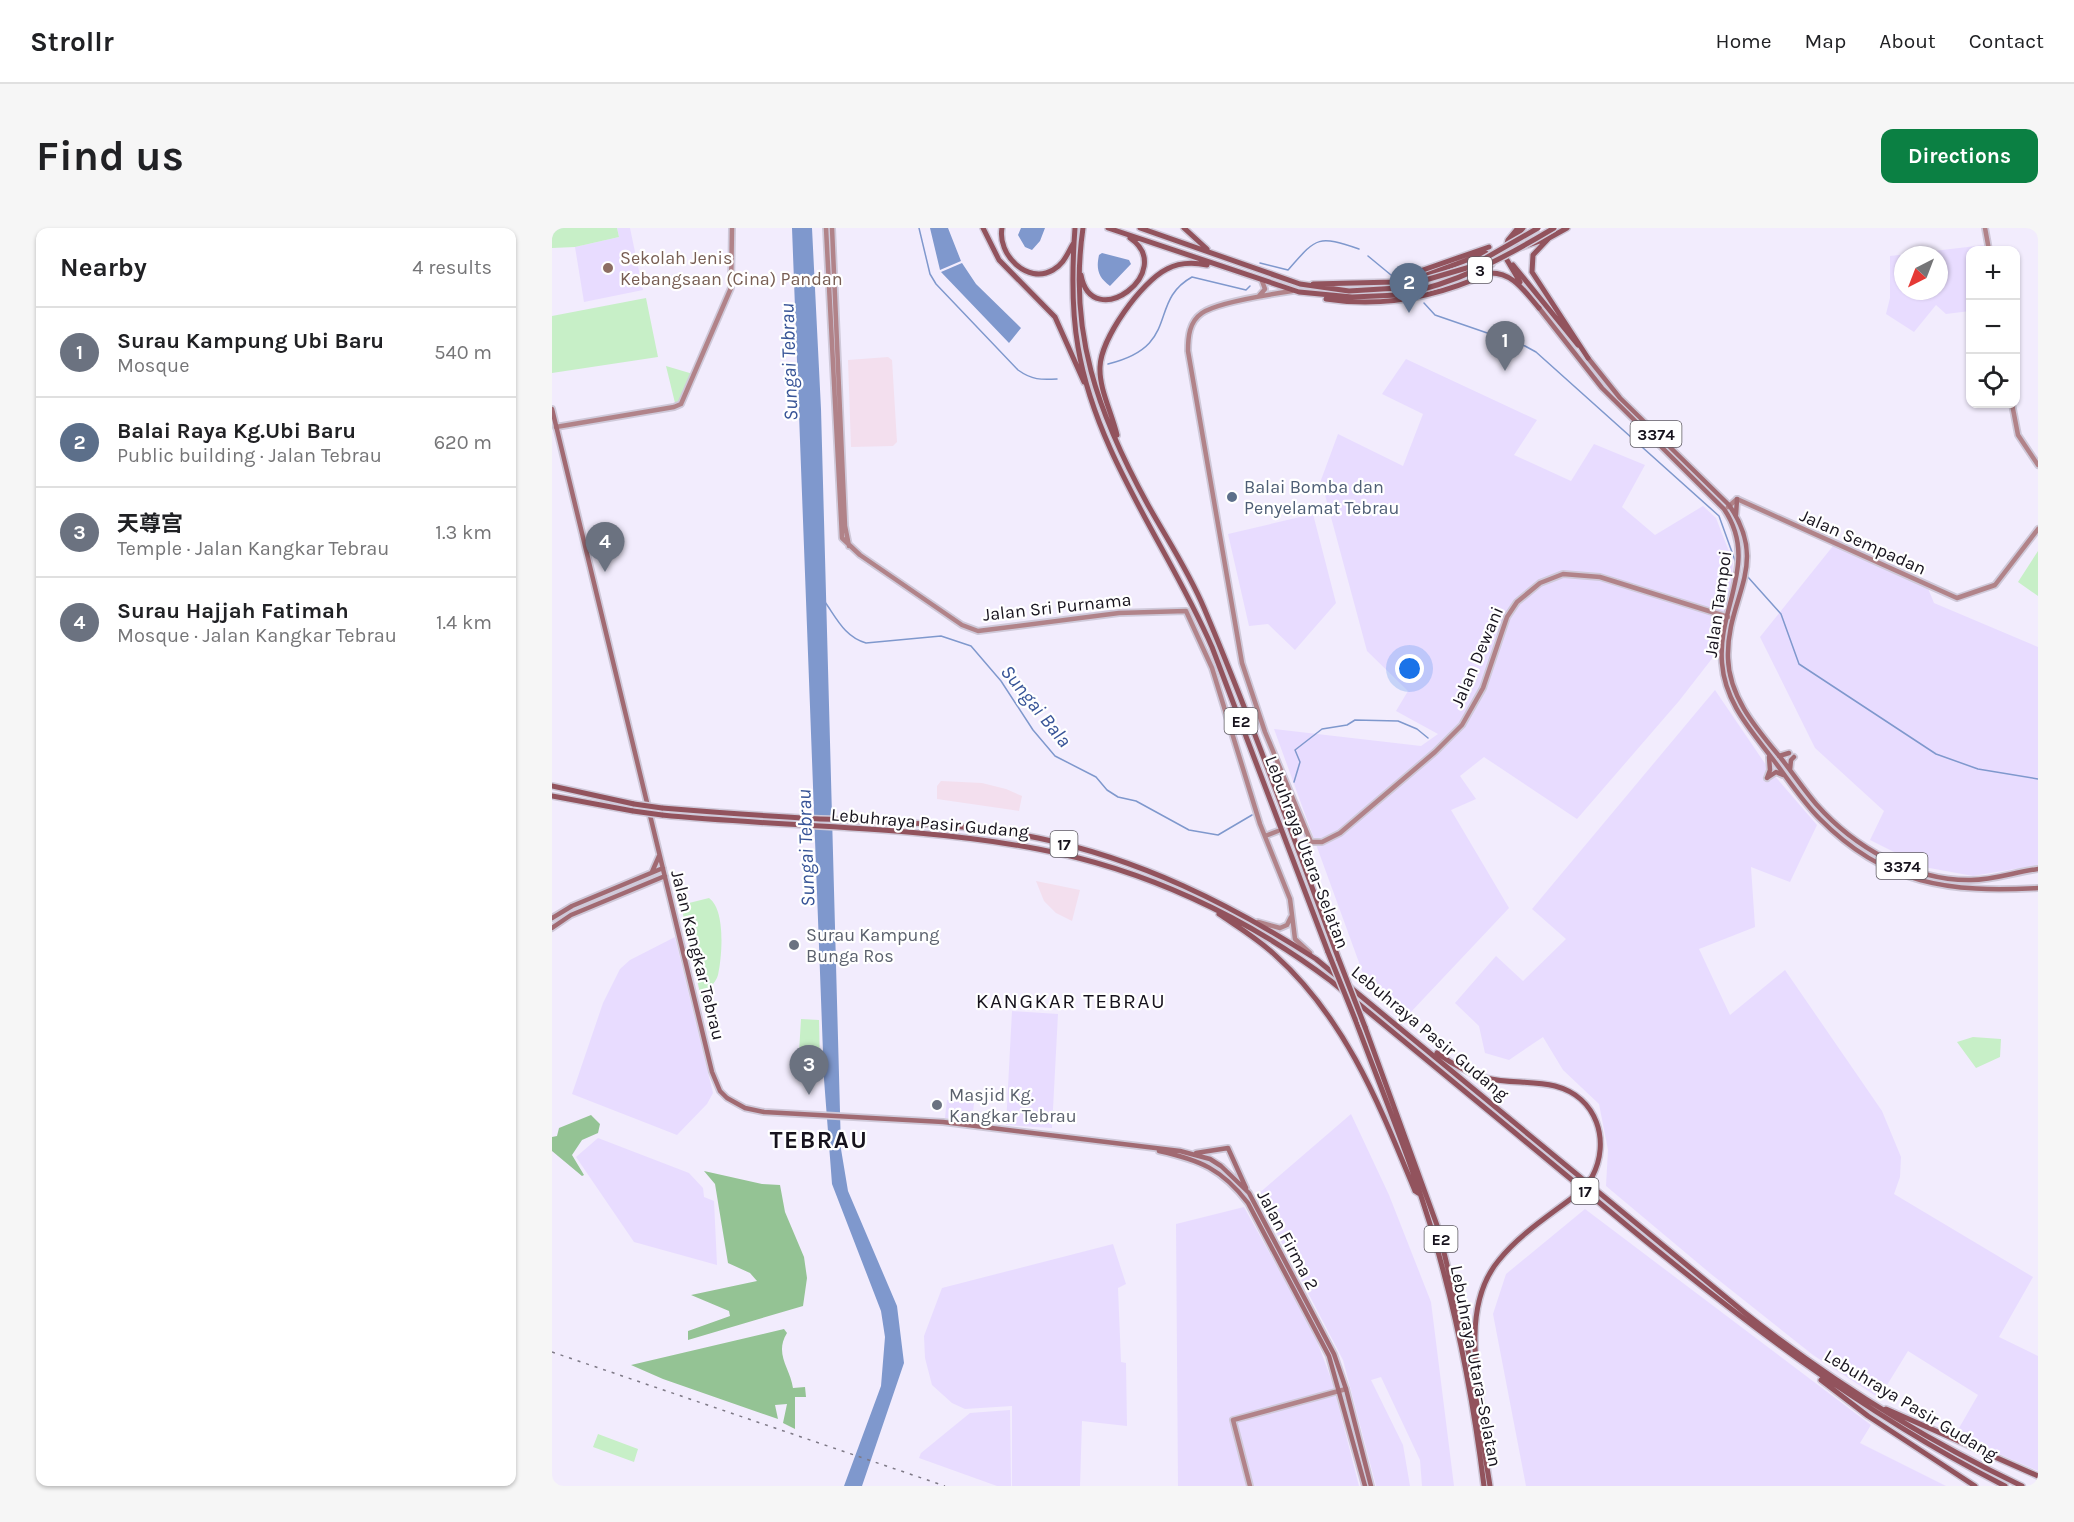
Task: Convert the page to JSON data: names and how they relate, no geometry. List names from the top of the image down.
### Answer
{
  "streets": {
    "highway": [
      "3",
      "E2",
      "Lebuhraya Pasir Gudang",
      "17",
      "Lebuhraya Utara–Selatan"
    ],
    "main road": [
      "3374",
      "Jalan Tampoi",
      "Jalan Kangkar Tebrau",
      "Jalan Firma 2"
    ],
    "street": ["Jalan Sempadan", "Jalan Sri Purnama", "Jalan Dewani"]
  },
  "crossings": [
    ["Jalan Tampoi", "Jalan Dewani"],
    ["Jalan Kangkar Tebrau", "Jalan Firma 2"]
  ],
  "districts": ["KANGKAR TEBRAU", "TEBRAU"],
  "water": ["Sungai Tebrau", "Sungai Bala"],
  "places": [
    "Sekolah Jenis Kebangsaan (Cina) Pandan",
    "Balai Bomba dan Penyelamat Tebrau",
    "Surau Kampung Bunga Ros",
    "Masjid Kg. Kangkar Tebrau"
  ],
  "north": "bottom left",
  "page": {
    "header": "Strollr",
    "nav": [
      "Home",
      "Map",
      "About",
      "Contact"
    ],
    "buttons": "Directions",
    "title": "Find us",
    "heading": ["Nearby", "4 results"],
    "map_buttons": ["+", "−"],
    "pins": [
      "2",
      "1",
      "4",
      "3"
    ],
    "list": [
      {
        "mark": "1",
        "name": "Surau Kampung Ubi Baru",
        "note": "Mosque",
        "value": "540 m"
      },
      {
        "mark": "2",
        "name": "Balai Raya Kg.Ubi Baru",
        "note": "Public building · Jalan Tebrau",
        "value": "620 m"
      },
      {
        "mark": "3",
        "name": "天尊宫",
        "note": "Temple · Jalan Kangkar Tebrau",
        "value": "1.3 km"
      },
      {
        "mark": "4",
        "name": "Surau Hajjah Fatimah",
        "note": "Mosque · Jalan Kangkar Tebrau",
        "value": "1.4 km"
      }
    ]
  }
}
